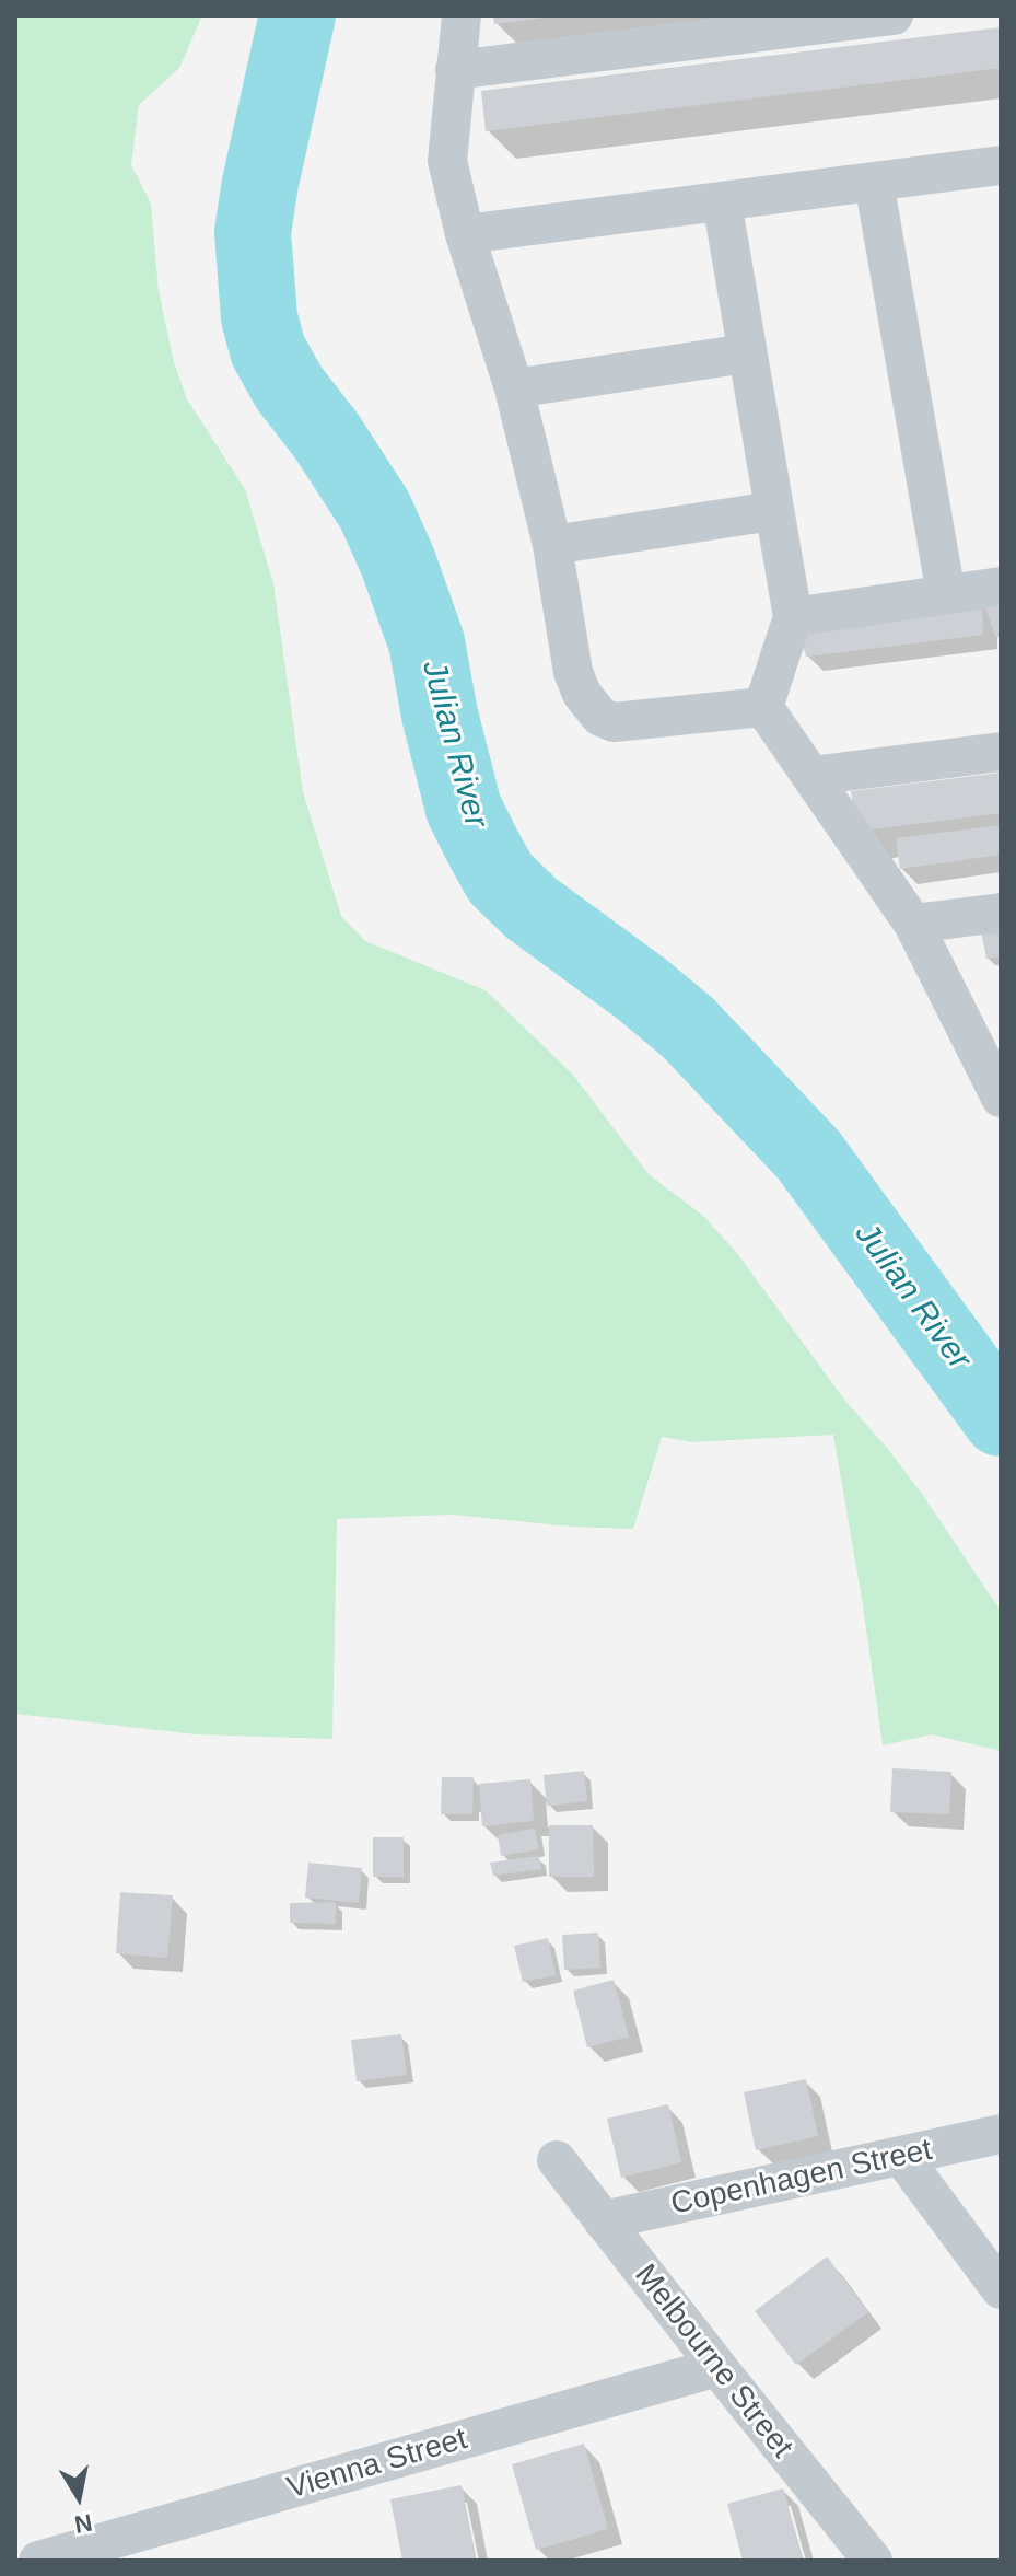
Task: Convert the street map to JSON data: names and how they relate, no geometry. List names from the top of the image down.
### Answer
{
  "streets": {
    "street": ["Copenhagen Street", "Melbourne Street", "Vienna Street"]
  },
  "crossings": [
    ["Copenhagen Street", "Melbourne Street"],
    ["Melbourne Street", "Vienna Street"]
  ],
  "water": ["Julian River"],
  "north": "bottom"
}
